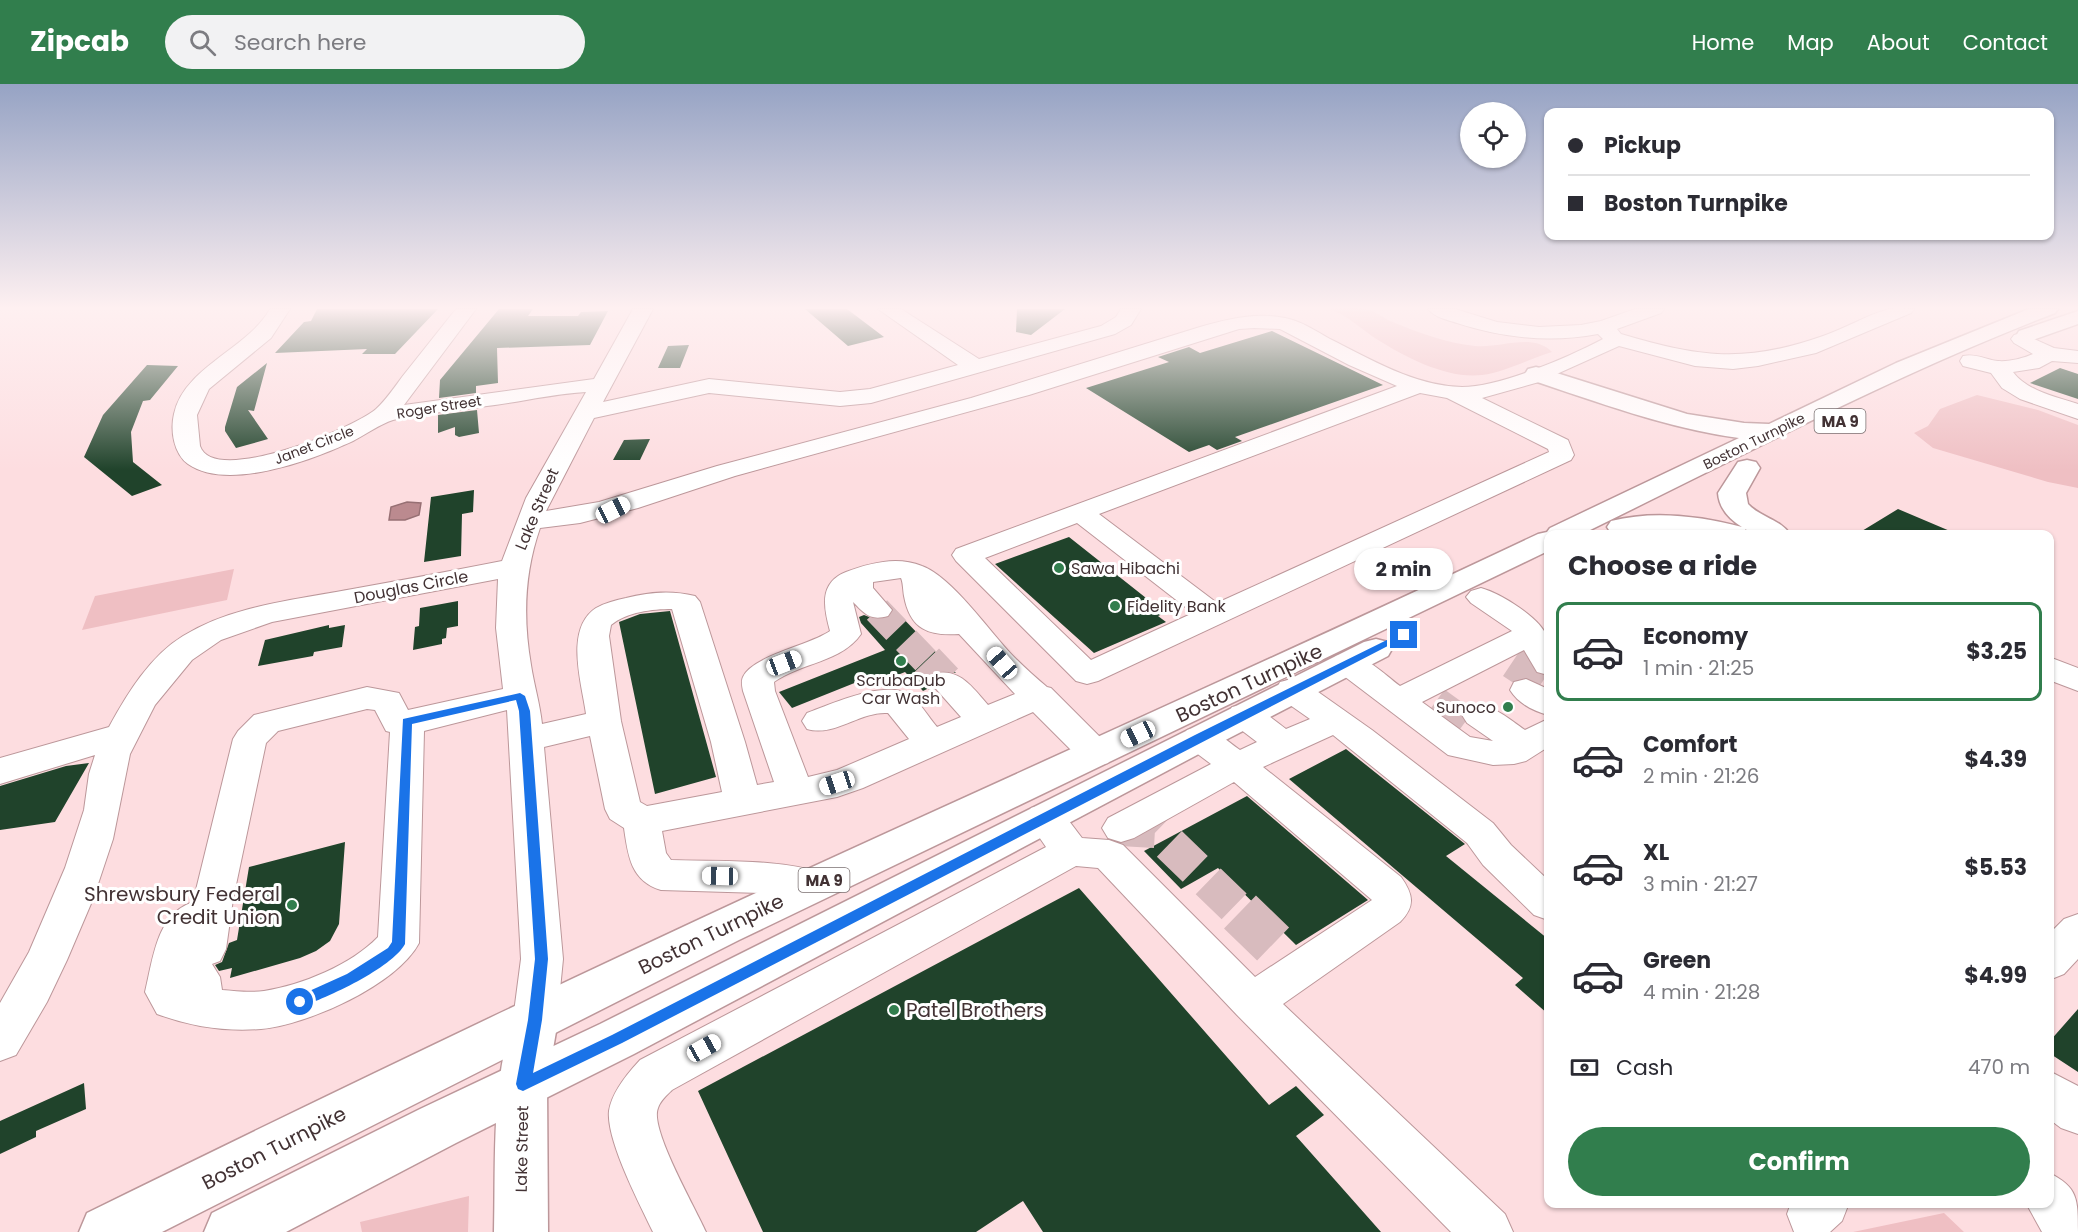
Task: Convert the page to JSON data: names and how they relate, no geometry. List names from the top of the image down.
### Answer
{
  "streets": {
    "main road": ["MA 9", "Boston Turnpike", "Lake Street"],
    "street": ["Roger Street", "Janet Circle", "Douglas Circle"]
  },
  "crossings": [
    ["Roger Street", "Janet Circle"],
    ["Roger Street", "Lake Street"],
    ["Boston Turnpike", "Lake Street"],
    ["Lake Street", "Douglas Circle"]
  ],
  "places": [
    "Sawa Hibachi",
    "Fidelity Bank",
    "ScrubaDub Car Wash",
    "Sunoco",
    "Shrewsbury Federal Credit Union",
    "Patel Brothers"
  ],
  "page": {
    "header": "Zipcab",
    "search": "Search here",
    "nav": [
      "Home",
      "Map",
      "About",
      "Contact"
    ],
    "banner": ["Pickup", "Boston Turnpike"],
    "heading": "Choose a ride",
    "bubble": "2 min",
    "list": [
      {
        "name": "Economy",
        "note": "1 min · 21:25",
        "value": "$3.25"
      },
      {
        "name": "Comfort",
        "note": "2 min · 21:26",
        "value": "$4.39"
      },
      {
        "name": "XL",
        "note": "3 min · 21:27",
        "value": "$5.53"
      },
      {
        "name": "Green",
        "note": "4 min · 21:28",
        "value": "$4.99"
      }
    ],
    "pay": ["Cash", "470 m"],
    "buttons": "Confirm"
  }
}
